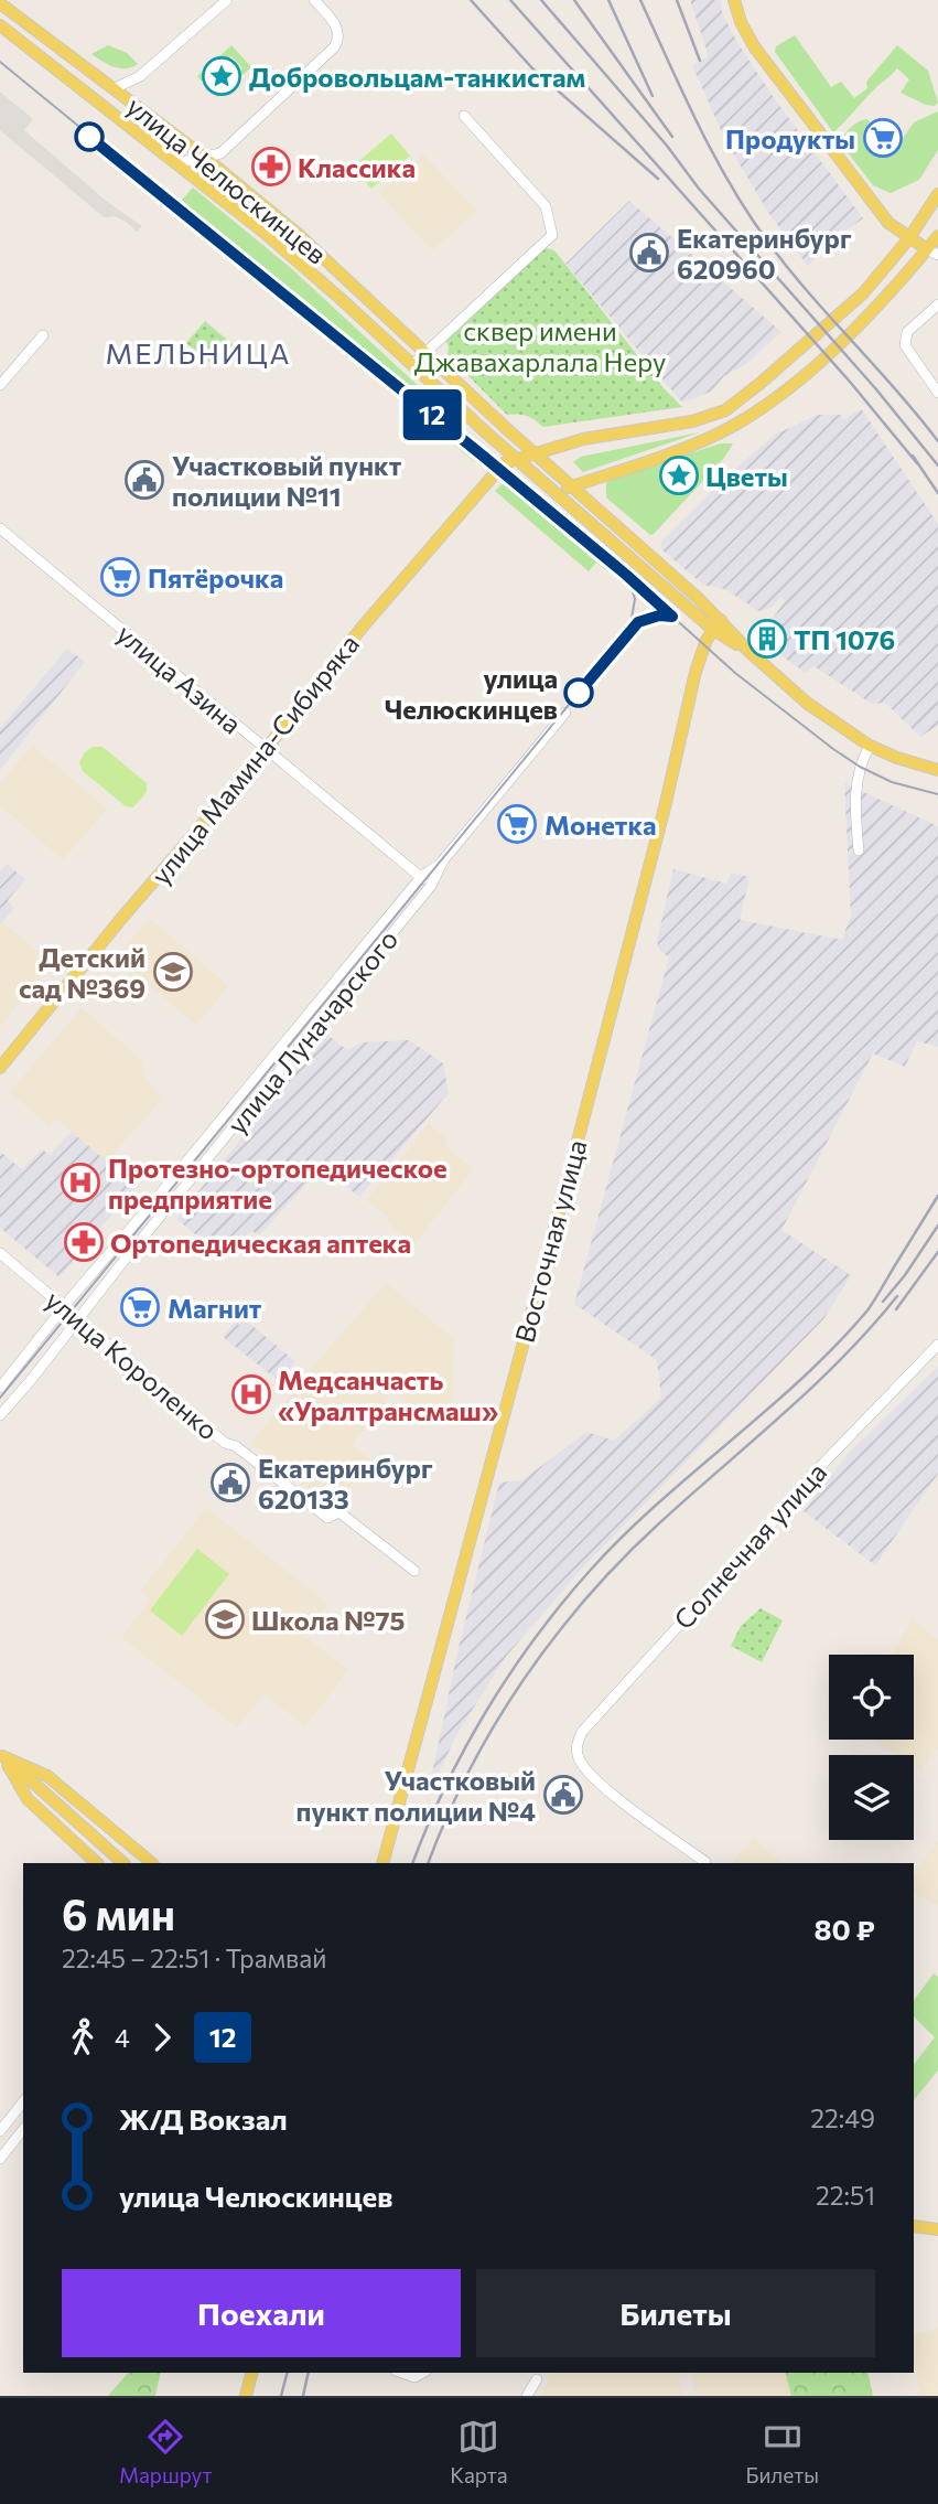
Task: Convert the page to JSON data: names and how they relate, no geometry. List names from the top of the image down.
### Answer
{
  "streets": {
    "main road": ["улица Челюскинцев", "улица Мамина-Сибиряка", "Восточная улица"],
    "street": [
      "улица Азина",
      "улица Луначарского",
      "улица Короленко",
      "Солнечная улица"
    ]
  },
  "crossings": [
    ["улица Челюскинцев", "улица Мамина-Сибиряка"],
    ["улица Челюскинцев", "Восточная улица"],
    ["улица Азина", "улица Мамина-Сибиряка"],
    ["улица Азина", "улица Луначарского"],
    ["улица Луначарского", "улица Короленко"]
  ],
  "districts": ["МЕЛЬНИЦА"],
  "parks": ["сквер имени Джавахарлала Неру"],
  "places": {
    "place": ["Добровольцам-танкистам", "Цветы"],
    "supermarket": [
      "Продукты",
      "Пятёрочка",
      "Монетка",
      "Магнит"
    ],
    "pharmacy": ["Классика", "Ортопедическая аптека"],
    "public building": [
      "Екатеринбург 620960",
      "Участковый пункт полиции №11",
      "Екатеринбург 620133",
      "Участковый пункт полиции №4"
    ],
    "building": ["ТП 1076"],
    "other": ["улица Челюскинцев"],
    "school or university": ["Детский сад №369", "Школа №75"],
    "hospital": ["Протезно-ортопедическое предприятие", "Медсанчасть «Уралтрансмаш»"]
  },
  "lines": ["tram line 12"],
  "page": {
    "on_map": "12",
    "heading": ["6 мин", "22:45 – 22:51 · Трамвай", "80 ₽"],
    "legs": ["4", "12"],
    "list": [
      {
        "name": "Ж/Д Вокзал",
        "value": "22:49"
      },
      {
        "name": "улица Челюскинцев",
        "value": "22:51"
      }
    ],
    "buttons": ["Поехали", "Билеты"],
    "tabs": ["Маршрут", "Карта", "Билеты"]
  }
}
